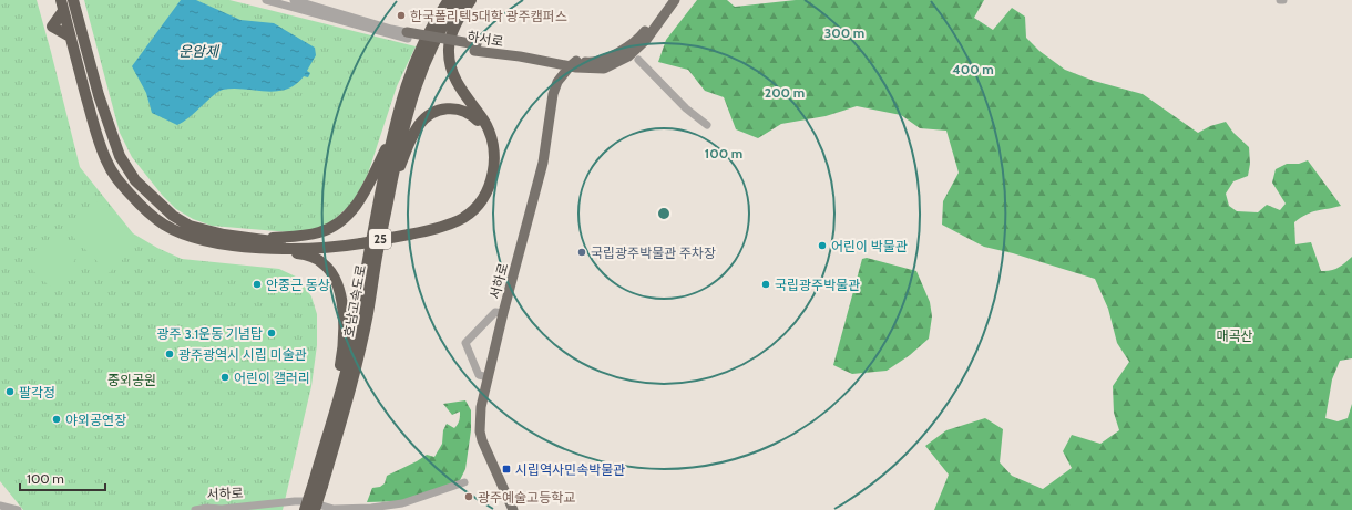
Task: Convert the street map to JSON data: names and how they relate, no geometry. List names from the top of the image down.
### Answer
{
  "streets": {
    "highway": ["25", "호남고속도로"],
    "main road": ["하서로", "서하로"]
  },
  "crossings": [
    ["하서로", "서하로"]
  ],
  "water": ["운암제"],
  "parks": ["매곡산", "중외공원"],
  "places": {
    "other": [
      "한국폴리텍5대학 광주캠퍼스",
      "어린이 박물관",
      "국립광주박물관 주차장",
      "안중근 동상",
      "국립광주박물관",
      "광주 3.1운동 기념탑",
      "광주광역시 시립 미술관",
      "어린이 갤러리",
      "팔각정",
      "야외공연장",
      "광주예술고등학교"
    ],
    "transit": ["시립역사민속박물관"]
  },
  "scale_bar": "100 m",
  "rings": [
    "300 m",
    "400 m",
    "200 m",
    "100 m"
  ]
}
